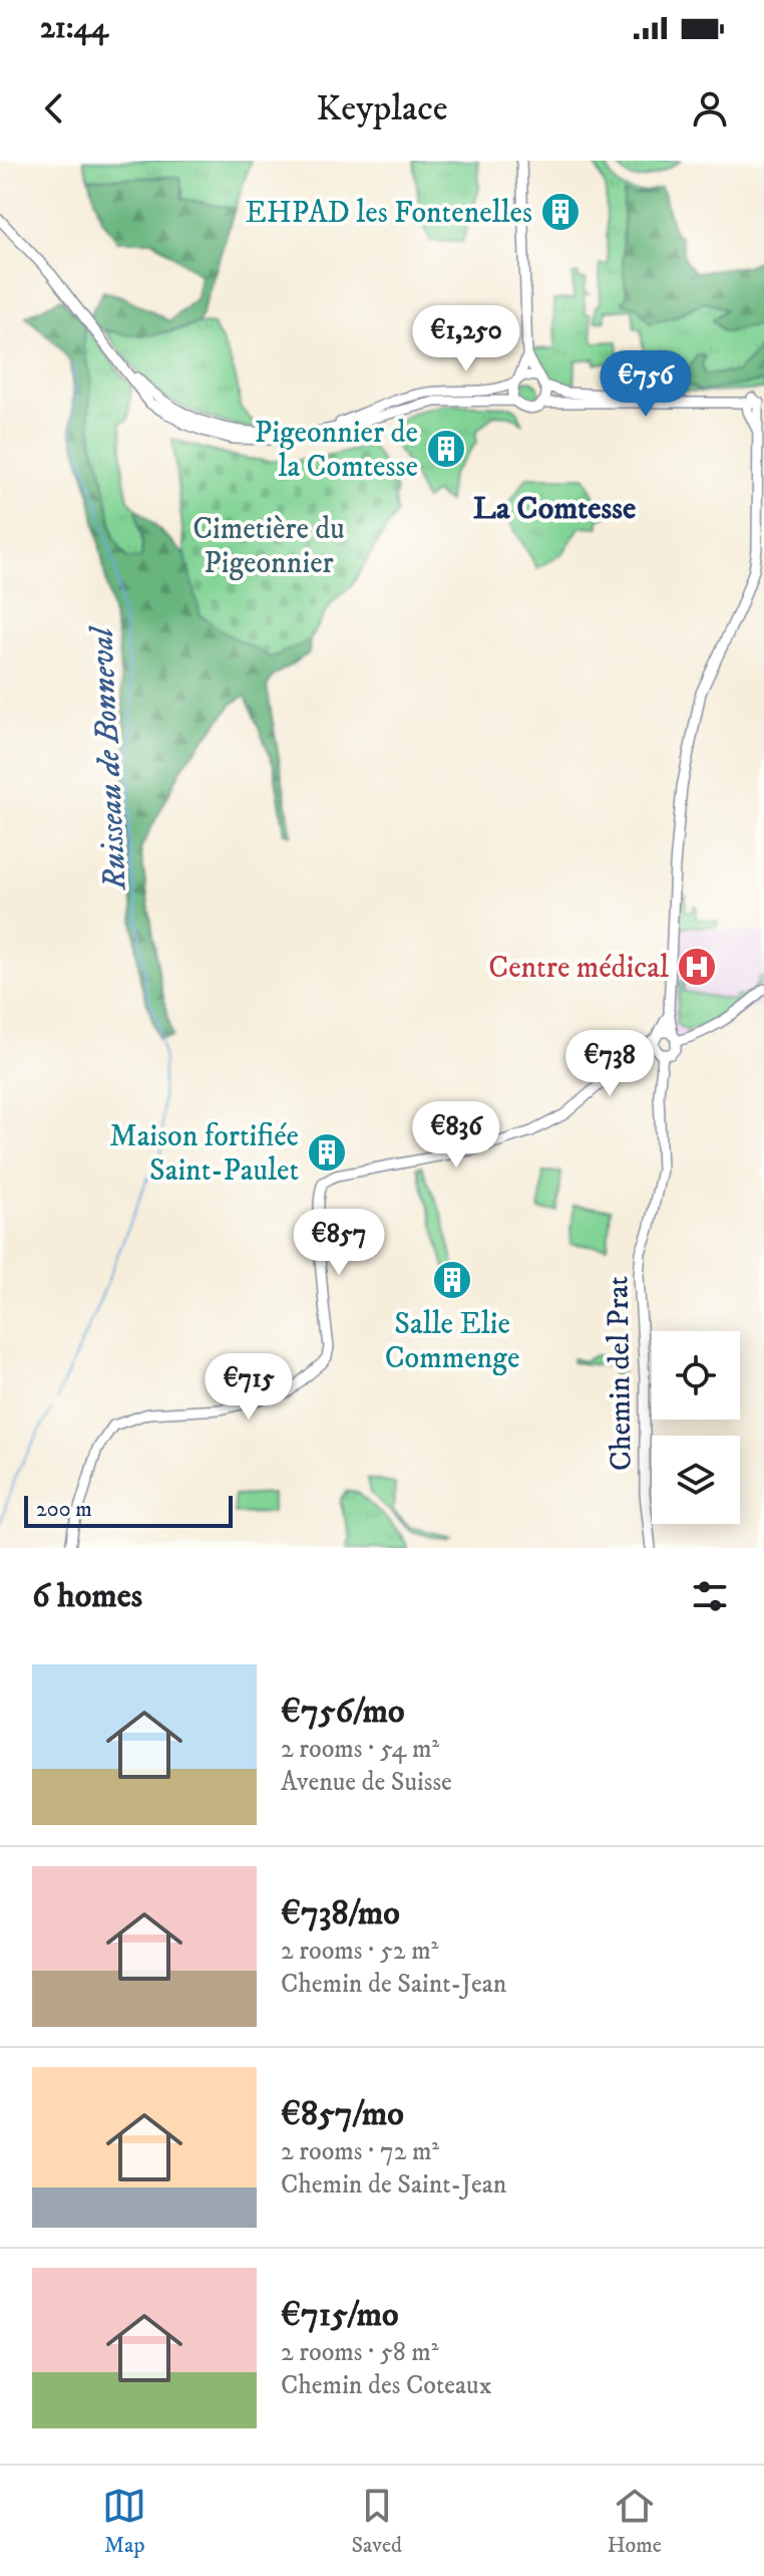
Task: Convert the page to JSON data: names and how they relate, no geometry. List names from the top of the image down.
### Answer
{
  "streets": {
    "street": ["Chemin del Prat"]
  },
  "districts": ["La Comtesse"],
  "water": ["Ruisseau de Bonneval"],
  "parks": ["Cimetière du Pigeonnier"],
  "places": {
    "building": [
      "EHPAD les Fontenelles",
      "Pigeonnier de la Comtesse",
      "Maison fortifiée Saint-Paulet",
      "Salle Elie Commenge"
    ],
    "hospital": ["Centre médical"]
  },
  "scale_bar": "200 m",
  "page": {
    "status": "21:44",
    "header": "Keyplace",
    "price": [
      "€1,250",
      "€756",
      "€738",
      "€836",
      "€857",
      "€715"
    ],
    "scale": "200 m",
    "heading": "6 homes",
    "list": [
      {
        "name": "€756/mo",
        "note": "2 rooms · 54 m² · Avenue de Suisse"
      },
      {
        "name": "€738/mo",
        "note": "2 rooms · 52 m² · Chemin de Saint-Jean"
      },
      {
        "name": "€857/mo",
        "note": "2 rooms · 72 m² · Chemin de Saint-Jean"
      },
      {
        "name": "€715/mo",
        "note": "2 rooms · 58 m² · Chemin des Coteaux"
      }
    ],
    "tabs": ["Map", "Saved", "Home"]
  }
}
